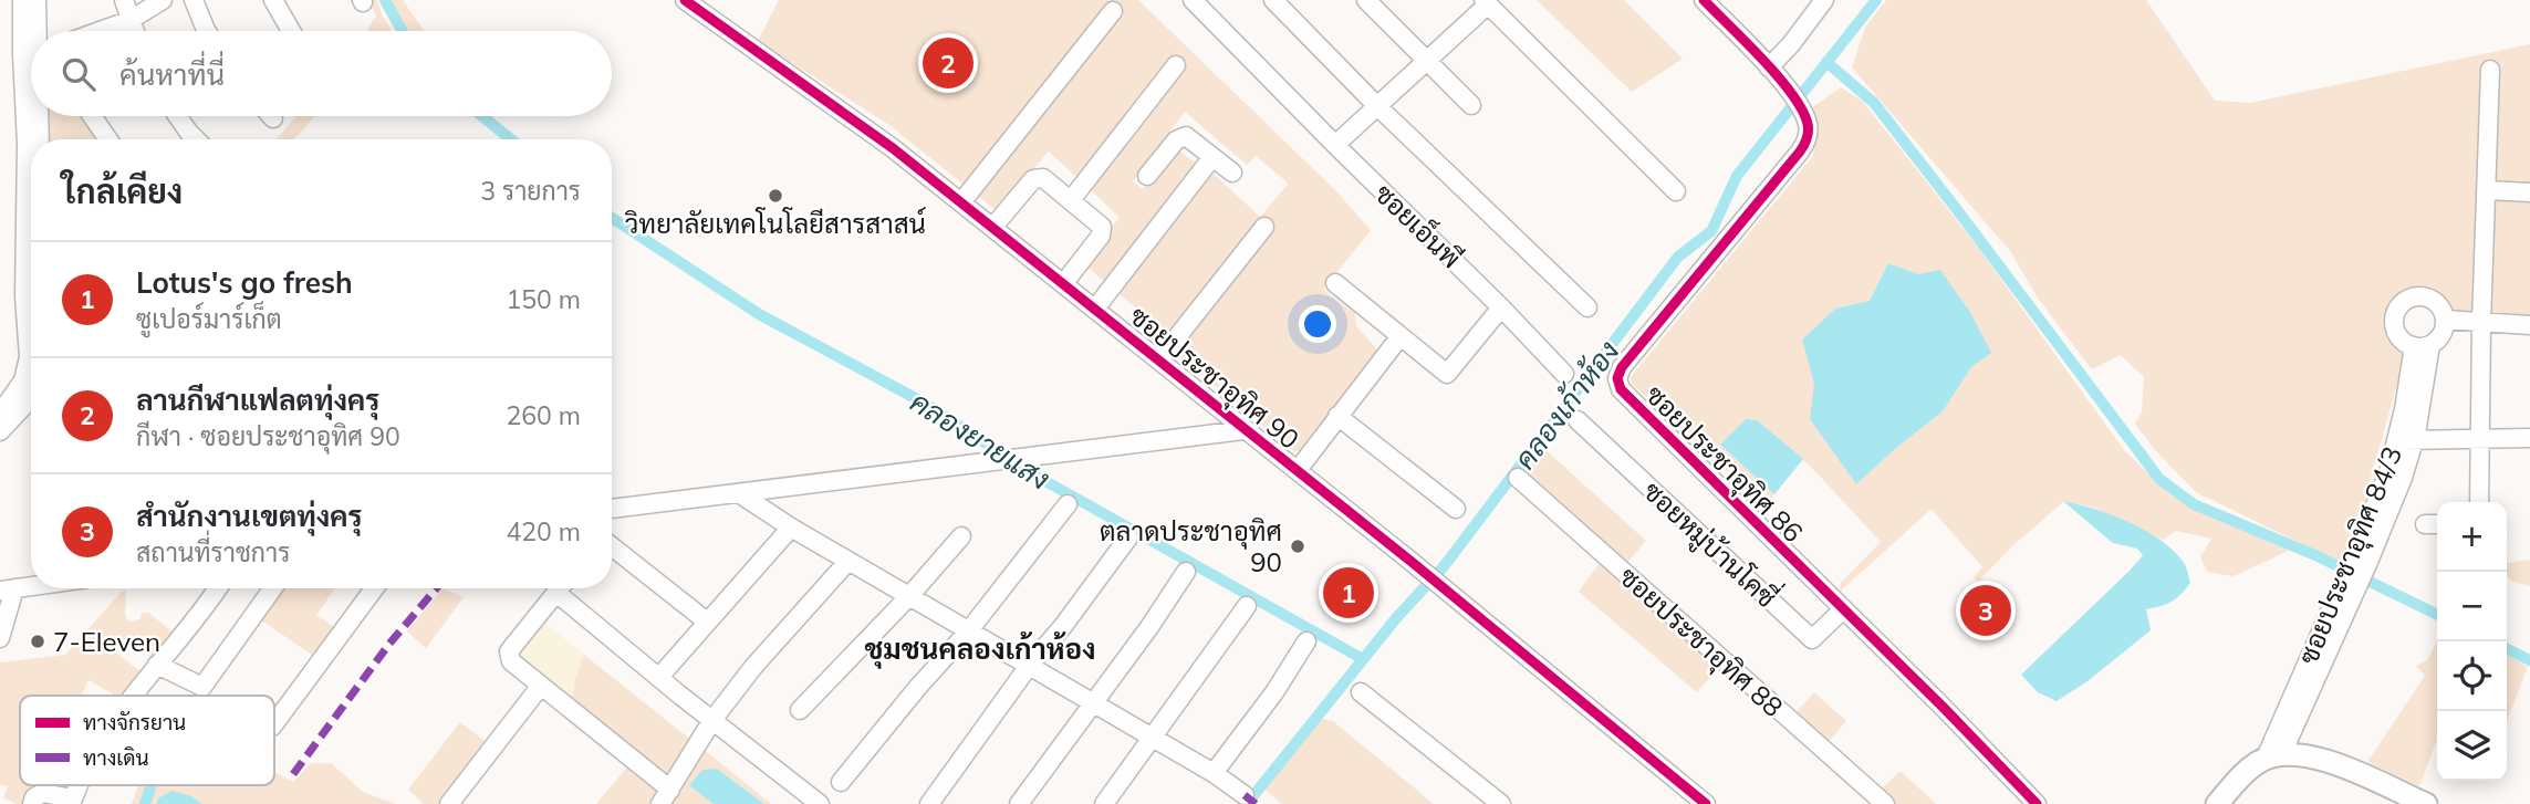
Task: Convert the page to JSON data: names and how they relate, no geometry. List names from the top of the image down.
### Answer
{
  "streets": {
    "street": [
      "ซอยเอ็นพี",
      "ซอยประชาอุทิศ 90",
      "ซอยประชาอุทิศ 86",
      "ซอยหมู่บ้านโคซี่",
      "ซอยประชาอุทิศ 84/3",
      "ซอยประชาอุทิศ 88"
    ]
  },
  "crossings": [
    ["ซอยประชาอุทิศ 86", "ซอยหมู่บ้านโคซี่"]
  ],
  "districts": ["ชุมชนคลองเก้าห้อง"],
  "water": ["คลองเก้าห้อง", "คลองยายแสง"],
  "places": ["วิทยาลัยเทคโนโลยีสารสาสน์", "ตลาดประชาอุทิศ 90", "7-Eleven"],
  "legend": ["ทางจักรยาน", "ทางเดิน"],
  "page": {
    "search": "ค้นหาที่นี่",
    "pins": ["2", "1", "3"],
    "heading": ["ใกล้เคียง", "3 รายการ"],
    "list": [
      {
        "mark": "1",
        "name": "Lotus's go fresh",
        "note": "ซูเปอร์มาร์เก็ต",
        "value": "150 m"
      },
      {
        "mark": "2",
        "name": "ลานกีฬาแฟลตทุ่งครุ",
        "note": "กีฬา · ซอยประชาอุทิศ 90",
        "value": "260 m"
      },
      {
        "mark": "3",
        "name": "สำนักงานเขตทุ่งครุ",
        "note": "สถานที่ราชการ",
        "value": "420 m"
      }
    ],
    "map_buttons": ["+", "−"]
  }
}
